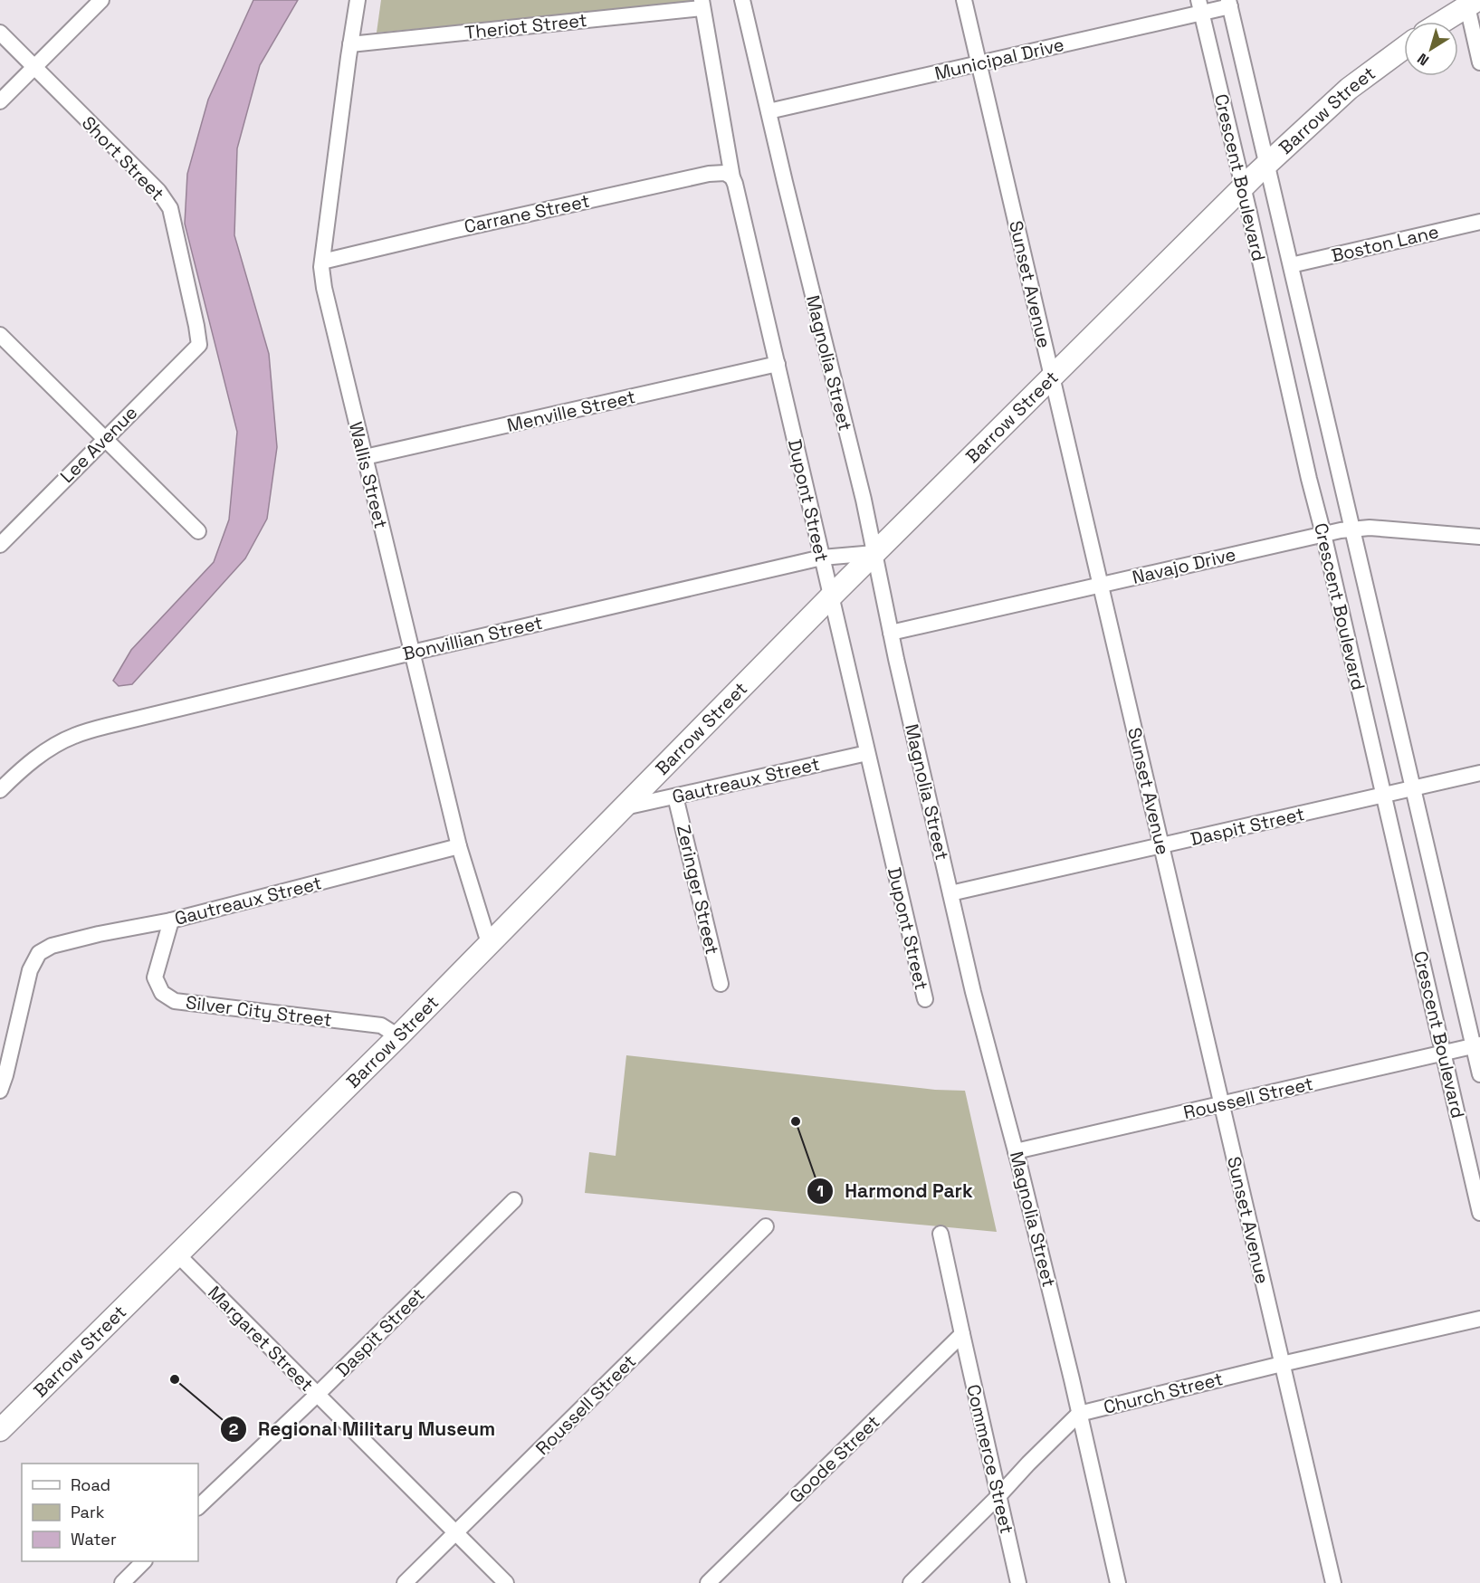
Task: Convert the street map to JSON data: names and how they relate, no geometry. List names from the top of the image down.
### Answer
{
  "streets": {
    "main road": ["Barrow Street"],
    "street": [
      "Theriot Street",
      "Municipal Drive",
      "Short Street",
      "Crescent Boulevard",
      "Carrane Street",
      "Boston Lane",
      "Sunset Avenue",
      "Magnolia Street",
      "Menville Street",
      "Lee Avenue",
      "Wallis Street",
      "Dupont Street",
      "Navajo Drive",
      "Bonvillian Street",
      "Gautreaux Street",
      "Daspit Street",
      "Zeringer Street",
      "Silver City Street",
      "Roussell Street",
      "Margaret Street",
      "Church Street",
      "Goode Street",
      "Commerce Street"
    ]
  },
  "crossings": [
    ["Theriot Street", "Wallis Street"],
    ["Theriot Street", "Dupont Street"],
    ["Municipal Drive", "Crescent Boulevard"],
    ["Municipal Drive", "Sunset Avenue"],
    ["Municipal Drive", "Magnolia Street"],
    ["Barrow Street", "Crescent Boulevard"],
    ["Barrow Street", "Sunset Avenue"],
    ["Barrow Street", "Magnolia Street"],
    ["Barrow Street", "Wallis Street"],
    ["Barrow Street", "Dupont Street"],
    ["Barrow Street", "Bonvillian Street"],
    ["Barrow Street", "Gautreaux Street"],
    ["Barrow Street", "Silver City Street"],
    ["Barrow Street", "Margaret Street"],
    ["Short Street", "Lee Avenue"],
    ["Crescent Boulevard", "Boston Lane"],
    ["Crescent Boulevard", "Navajo Drive"],
    ["Crescent Boulevard", "Daspit Street"],
    ["Crescent Boulevard", "Roussell Street"],
    ["Carrane Street", "Wallis Street"],
    ["Carrane Street", "Dupont Street"],
    ["Sunset Avenue", "Navajo Drive"],
    ["Sunset Avenue", "Daspit Street"],
    ["Sunset Avenue", "Roussell Street"],
    ["Sunset Avenue", "Church Street"],
    ["Magnolia Street", "Navajo Drive"],
    ["Magnolia Street", "Bonvillian Street"],
    ["Magnolia Street", "Daspit Street"],
    ["Magnolia Street", "Roussell Street"],
    ["Magnolia Street", "Church Street"],
    ["Menville Street", "Wallis Street"],
    ["Menville Street", "Dupont Street"],
    ["Wallis Street", "Bonvillian Street"],
    ["Wallis Street", "Gautreaux Street"],
    ["Dupont Street", "Bonvillian Street"],
    ["Dupont Street", "Gautreaux Street"],
    ["Gautreaux Street", "Zeringer Street"],
    ["Gautreaux Street", "Silver City Street"],
    ["Daspit Street", "Margaret Street"],
    ["Roussell Street", "Margaret Street"],
    ["Church Street", "Commerce Street"],
    ["Goode Street", "Commerce Street"]
  ],
  "places": ["Harmond Park", "Regional Military Museum"],
  "legend": ["Road", "Park", "Water"],
  "north": "bottom left"
}
